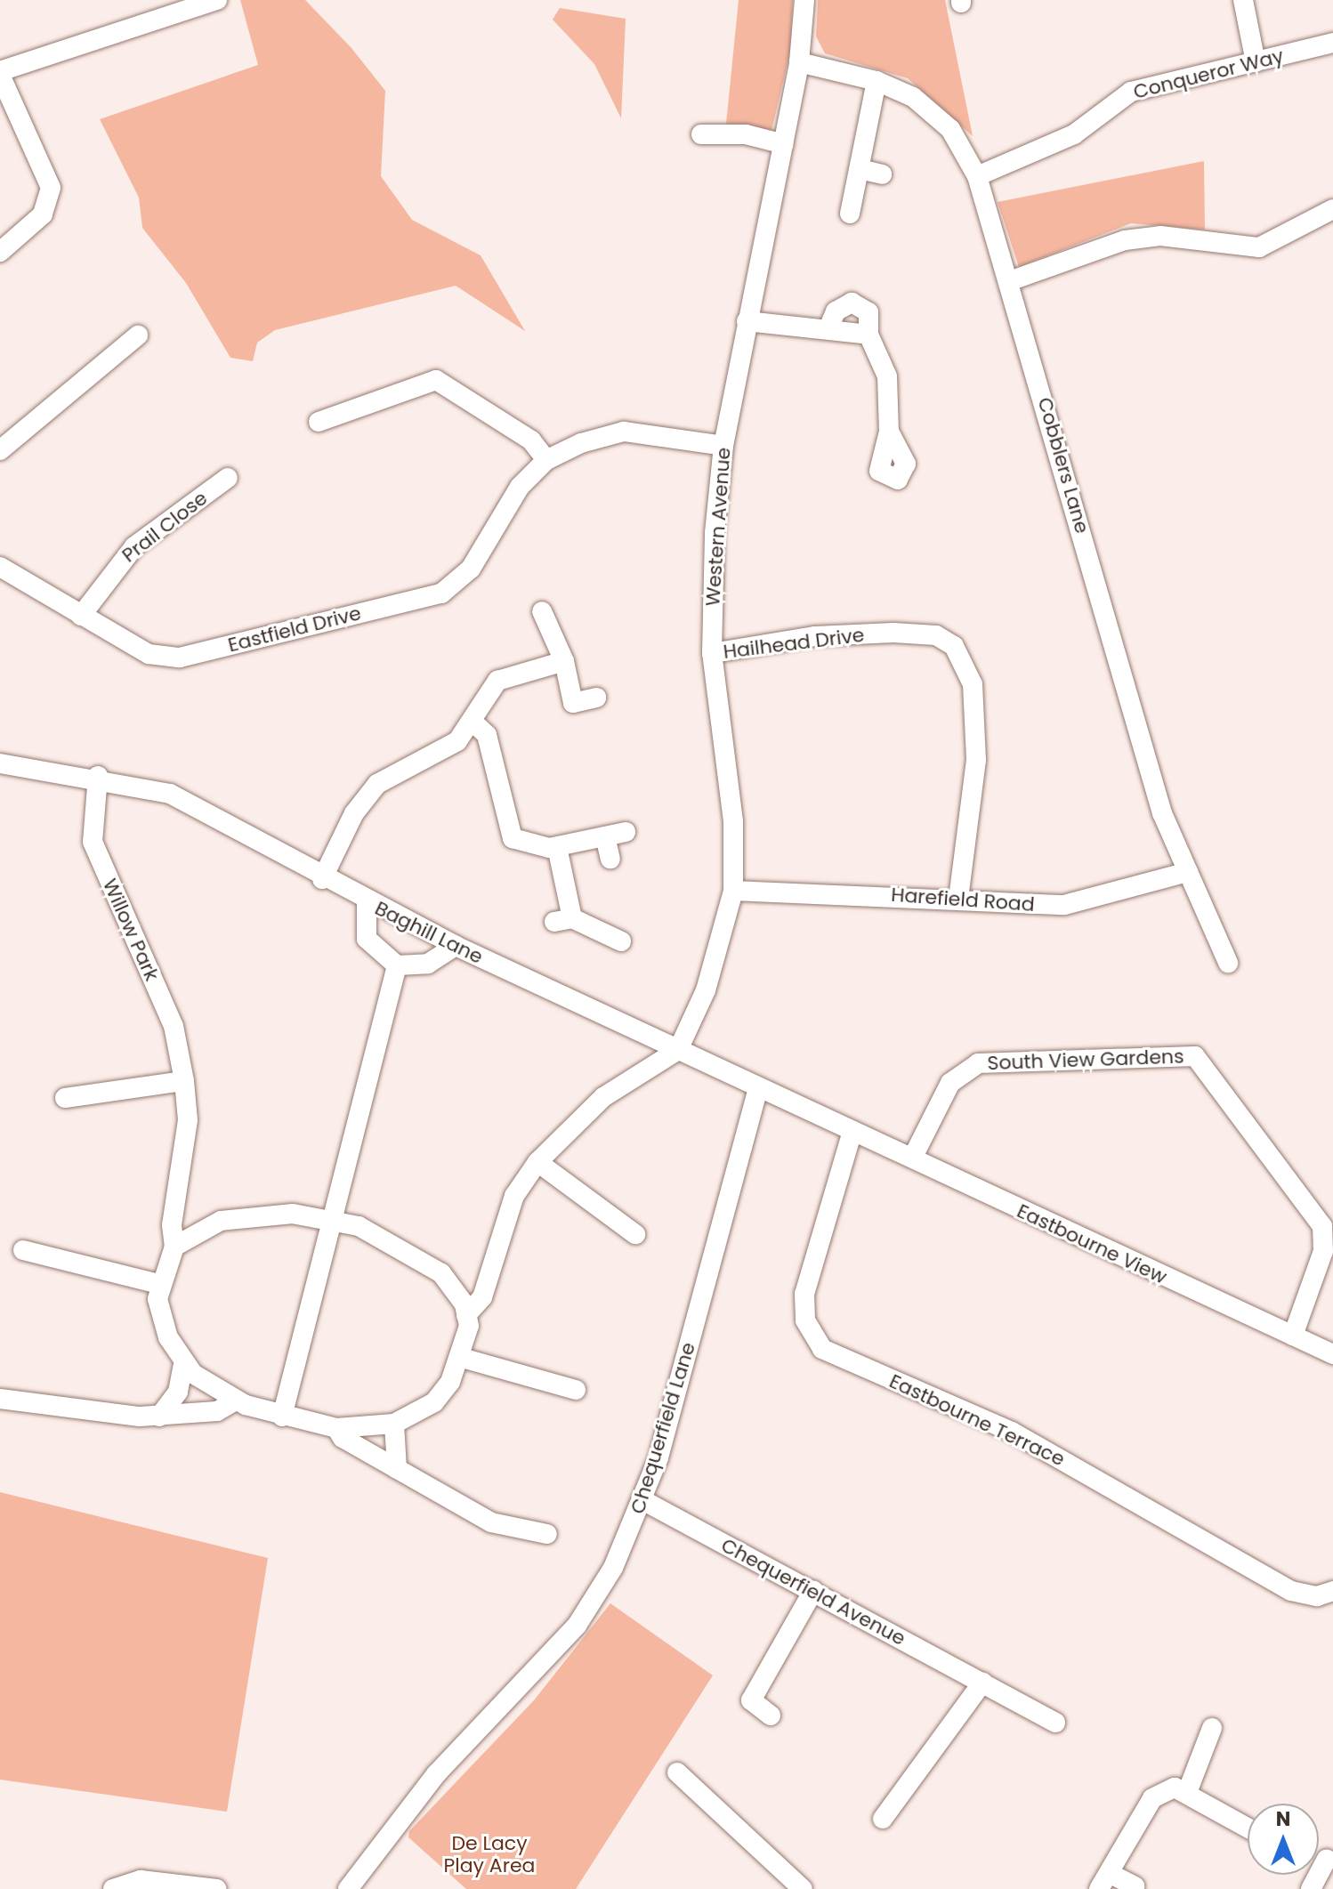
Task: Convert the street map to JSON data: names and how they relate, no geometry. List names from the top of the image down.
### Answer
{
  "streets": {
    "street": [
      "Conqueror Way",
      "Cobblers Lane",
      "Prail Close",
      "Western Avenue",
      "Eastfield Drive",
      "Hailhead Drive",
      "Harefield Road",
      "Willow Park",
      "Baghill Lane",
      "South View Gardens",
      "Eastbourne View",
      "Eastbourne Terrace",
      "Chequerfield Lane",
      "Chequerfield Avenue"
    ]
  },
  "crossings": [
    ["Conqueror Way", "Cobblers Lane"],
    ["Cobblers Lane", "Western Avenue"],
    ["Cobblers Lane", "Harefield Road"],
    ["Prail Close", "Eastfield Drive"],
    ["Western Avenue", "Eastfield Drive"],
    ["Western Avenue", "Hailhead Drive"],
    ["Western Avenue", "Harefield Road"],
    ["Western Avenue", "Willow Park"],
    ["Western Avenue", "Baghill Lane"],
    ["Hailhead Drive", "Harefield Road"],
    ["Willow Park", "Baghill Lane"],
    ["Baghill Lane", "Eastbourne View"],
    ["Baghill Lane", "Eastbourne Terrace"],
    ["Baghill Lane", "Chequerfield Lane"],
    ["South View Gardens", "Eastbourne View"],
    ["Eastbourne View", "Eastbourne Terrace"],
    ["Chequerfield Lane", "Chequerfield Avenue"]
  ],
  "parks": ["De Lacy Play Area"],
  "north": "top"
}
